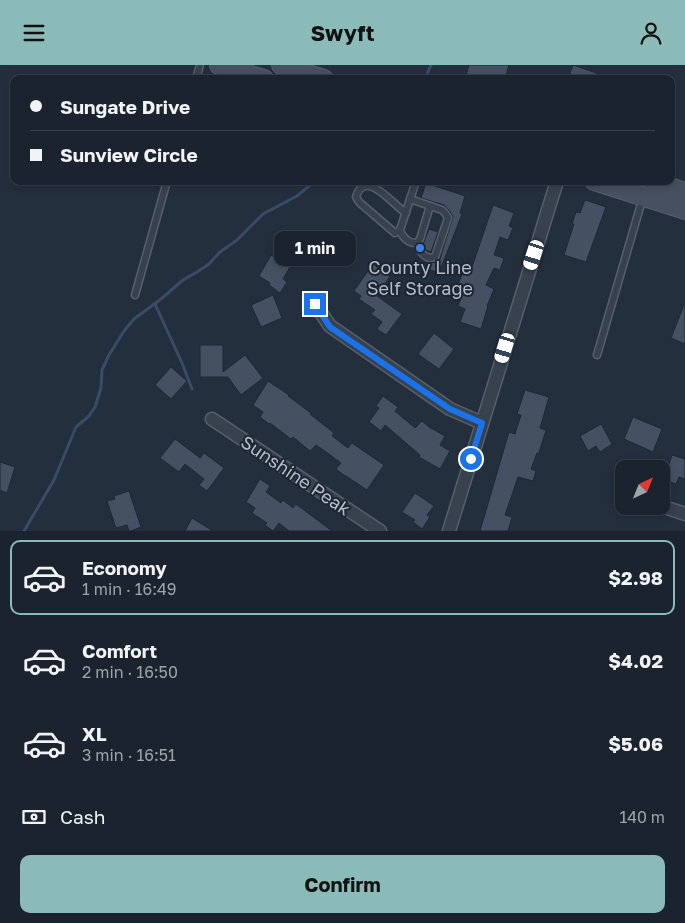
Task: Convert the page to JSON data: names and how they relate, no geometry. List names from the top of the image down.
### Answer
{
  "streets": {
    "street": ["Sunshine Peak"]
  },
  "places": ["County Line Self Storage"],
  "north": "top right",
  "page": {
    "header": "Swyft",
    "banner": ["Sungate Drive", "Sunview Circle"],
    "bubble": "1 min",
    "list": [
      {
        "name": "Economy",
        "note": "1 min · 16:49",
        "value": "$2.98"
      },
      {
        "name": "Comfort",
        "note": "2 min · 16:50",
        "value": "$4.02"
      },
      {
        "name": "XL",
        "note": "3 min · 16:51",
        "value": "$5.06"
      }
    ],
    "pay": ["Cash", "140 m"],
    "buttons": "Confirm"
  }
}
